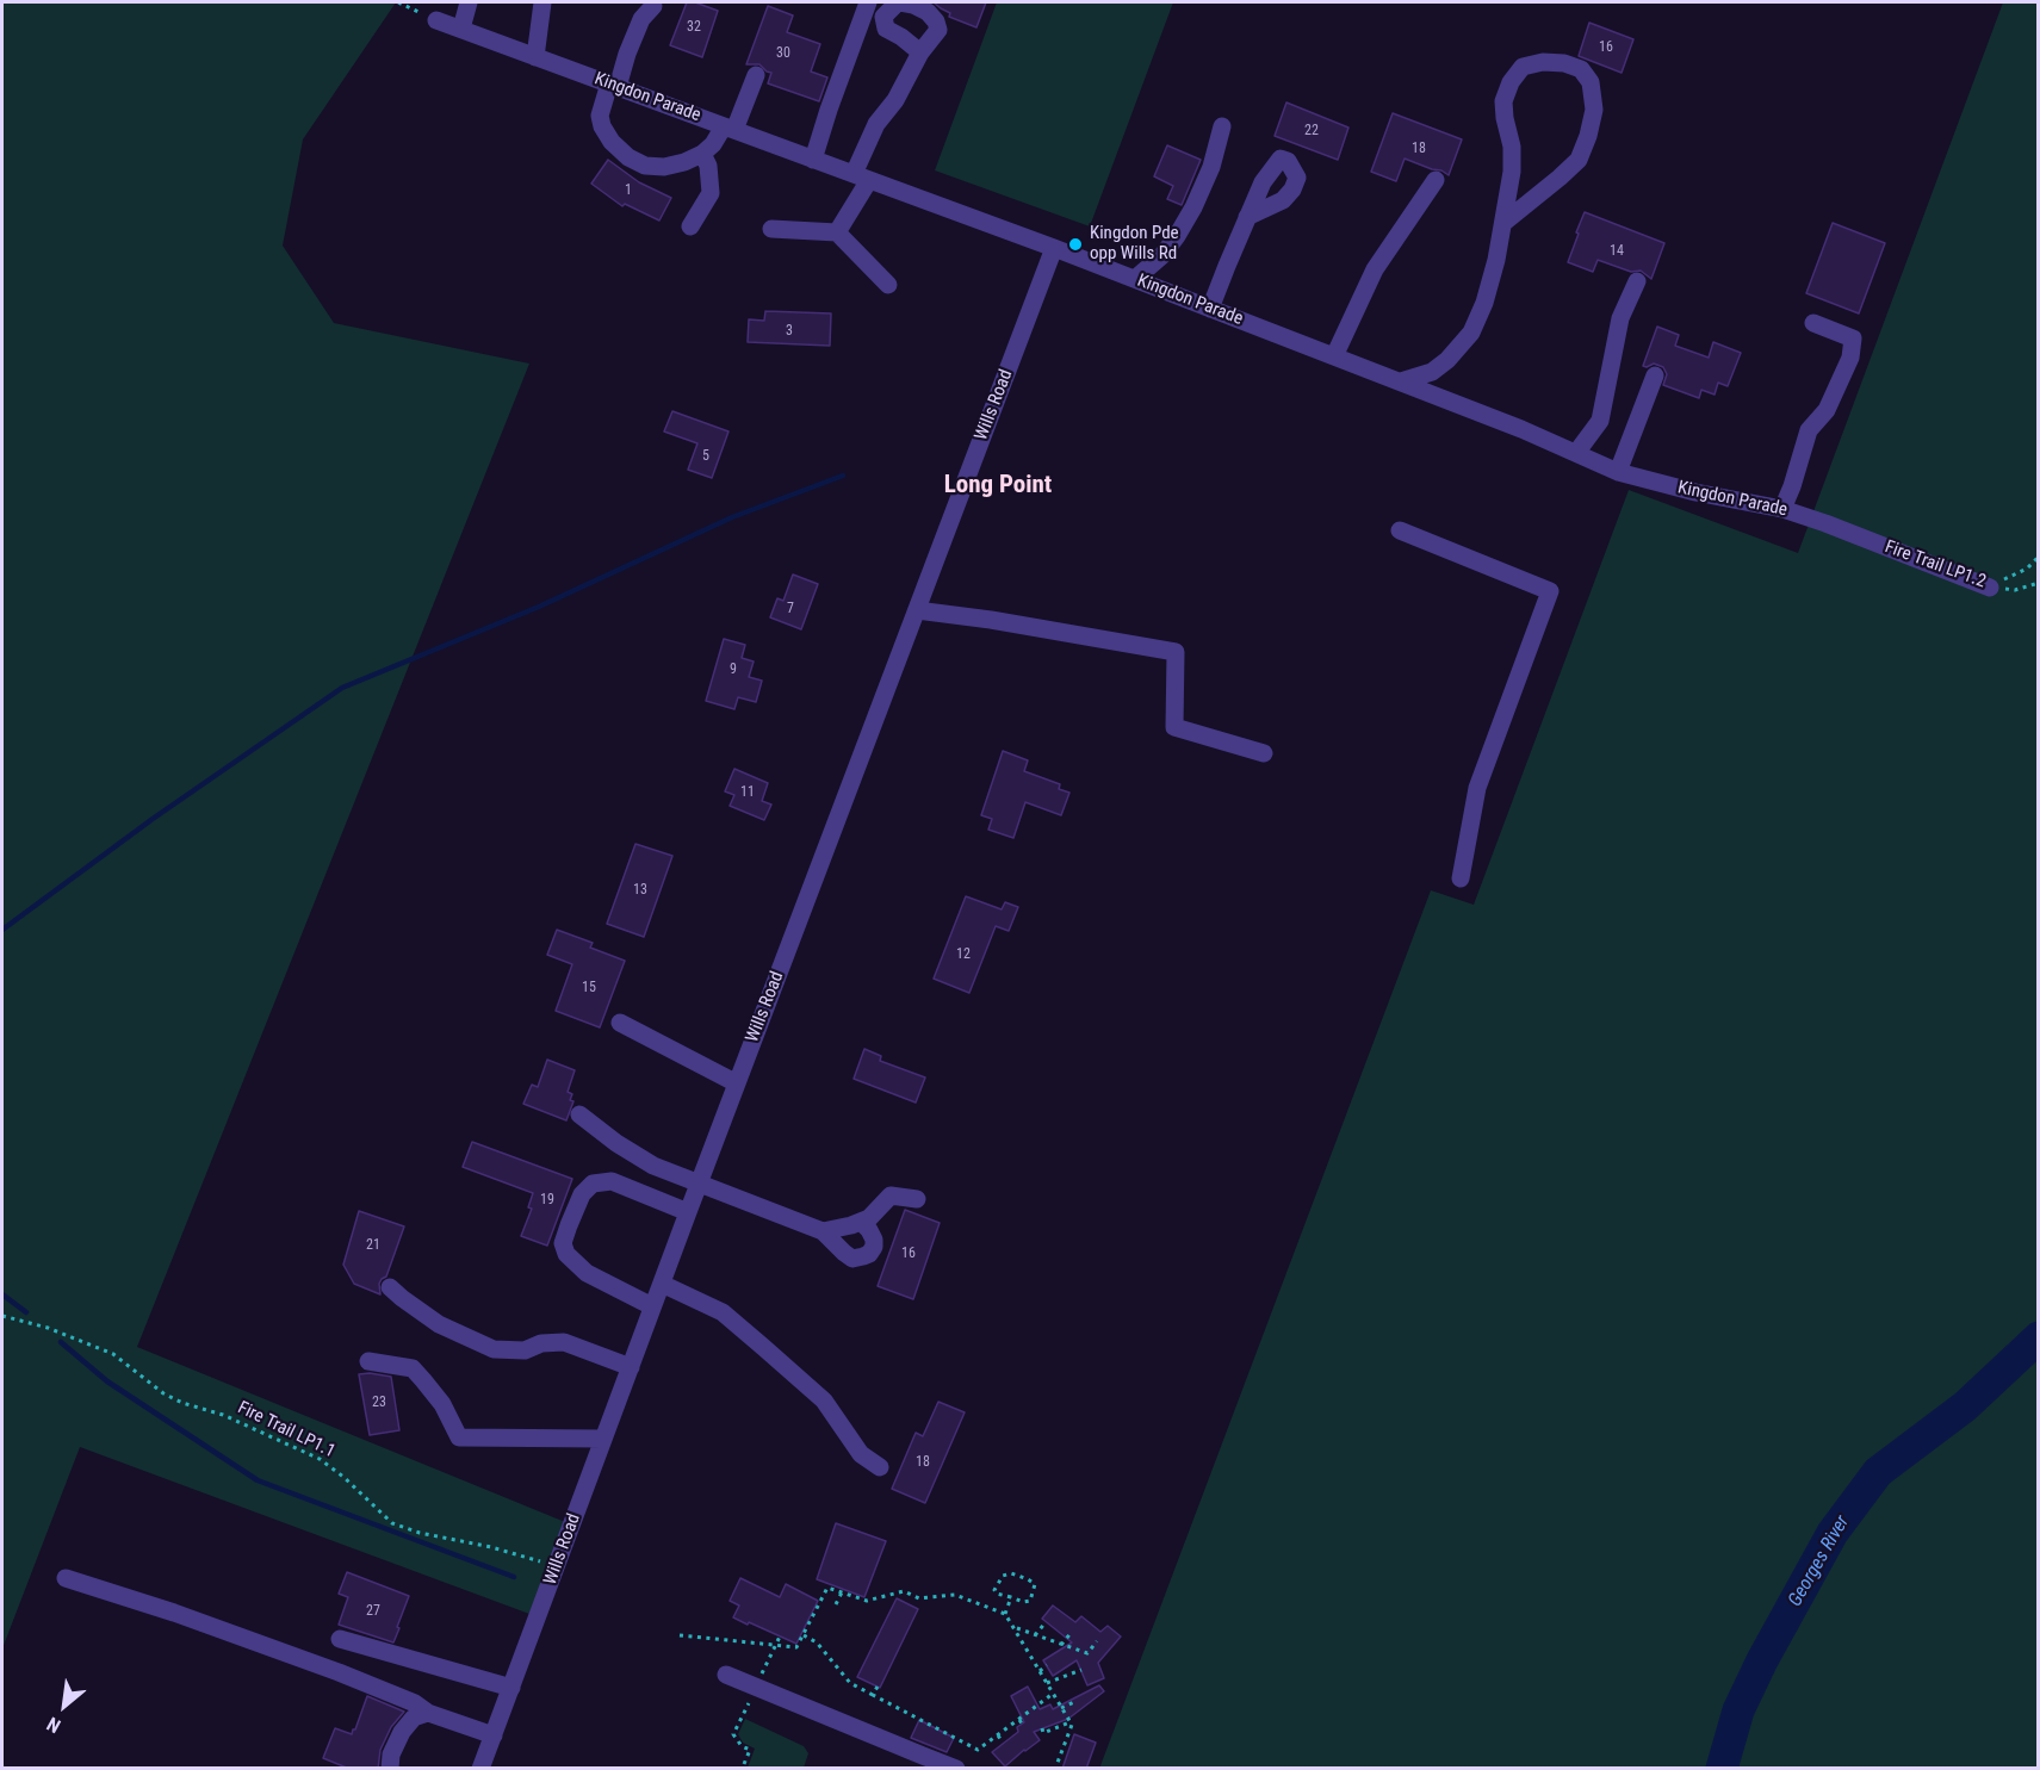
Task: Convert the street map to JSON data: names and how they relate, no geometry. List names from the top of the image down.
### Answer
{
  "streets": {
    "street": ["Kingdon Parade", "Wills Road", "Fire Trail LP1.2"],
    "path": ["Fire Trail LP1.1"]
  },
  "crossings": [
    ["Kingdon Parade", "Wills Road"],
    ["Kingdon Parade", "Fire Trail LP1.2"],
    ["Wills Road", "Fire Trail LP1.1"]
  ],
  "districts": ["Long Point"],
  "water": ["Georges River"],
  "places": ["Kingdon Pde opp Wills Rd"],
  "house_numbers": [
    "32",
    "16",
    "30",
    "22",
    "18",
    "1",
    "14",
    "3",
    "5",
    "7",
    "9",
    "11",
    "13",
    "12",
    "15",
    "19",
    "21",
    "16",
    "23",
    "18",
    "27"
  ],
  "north": "bottom left"
}
